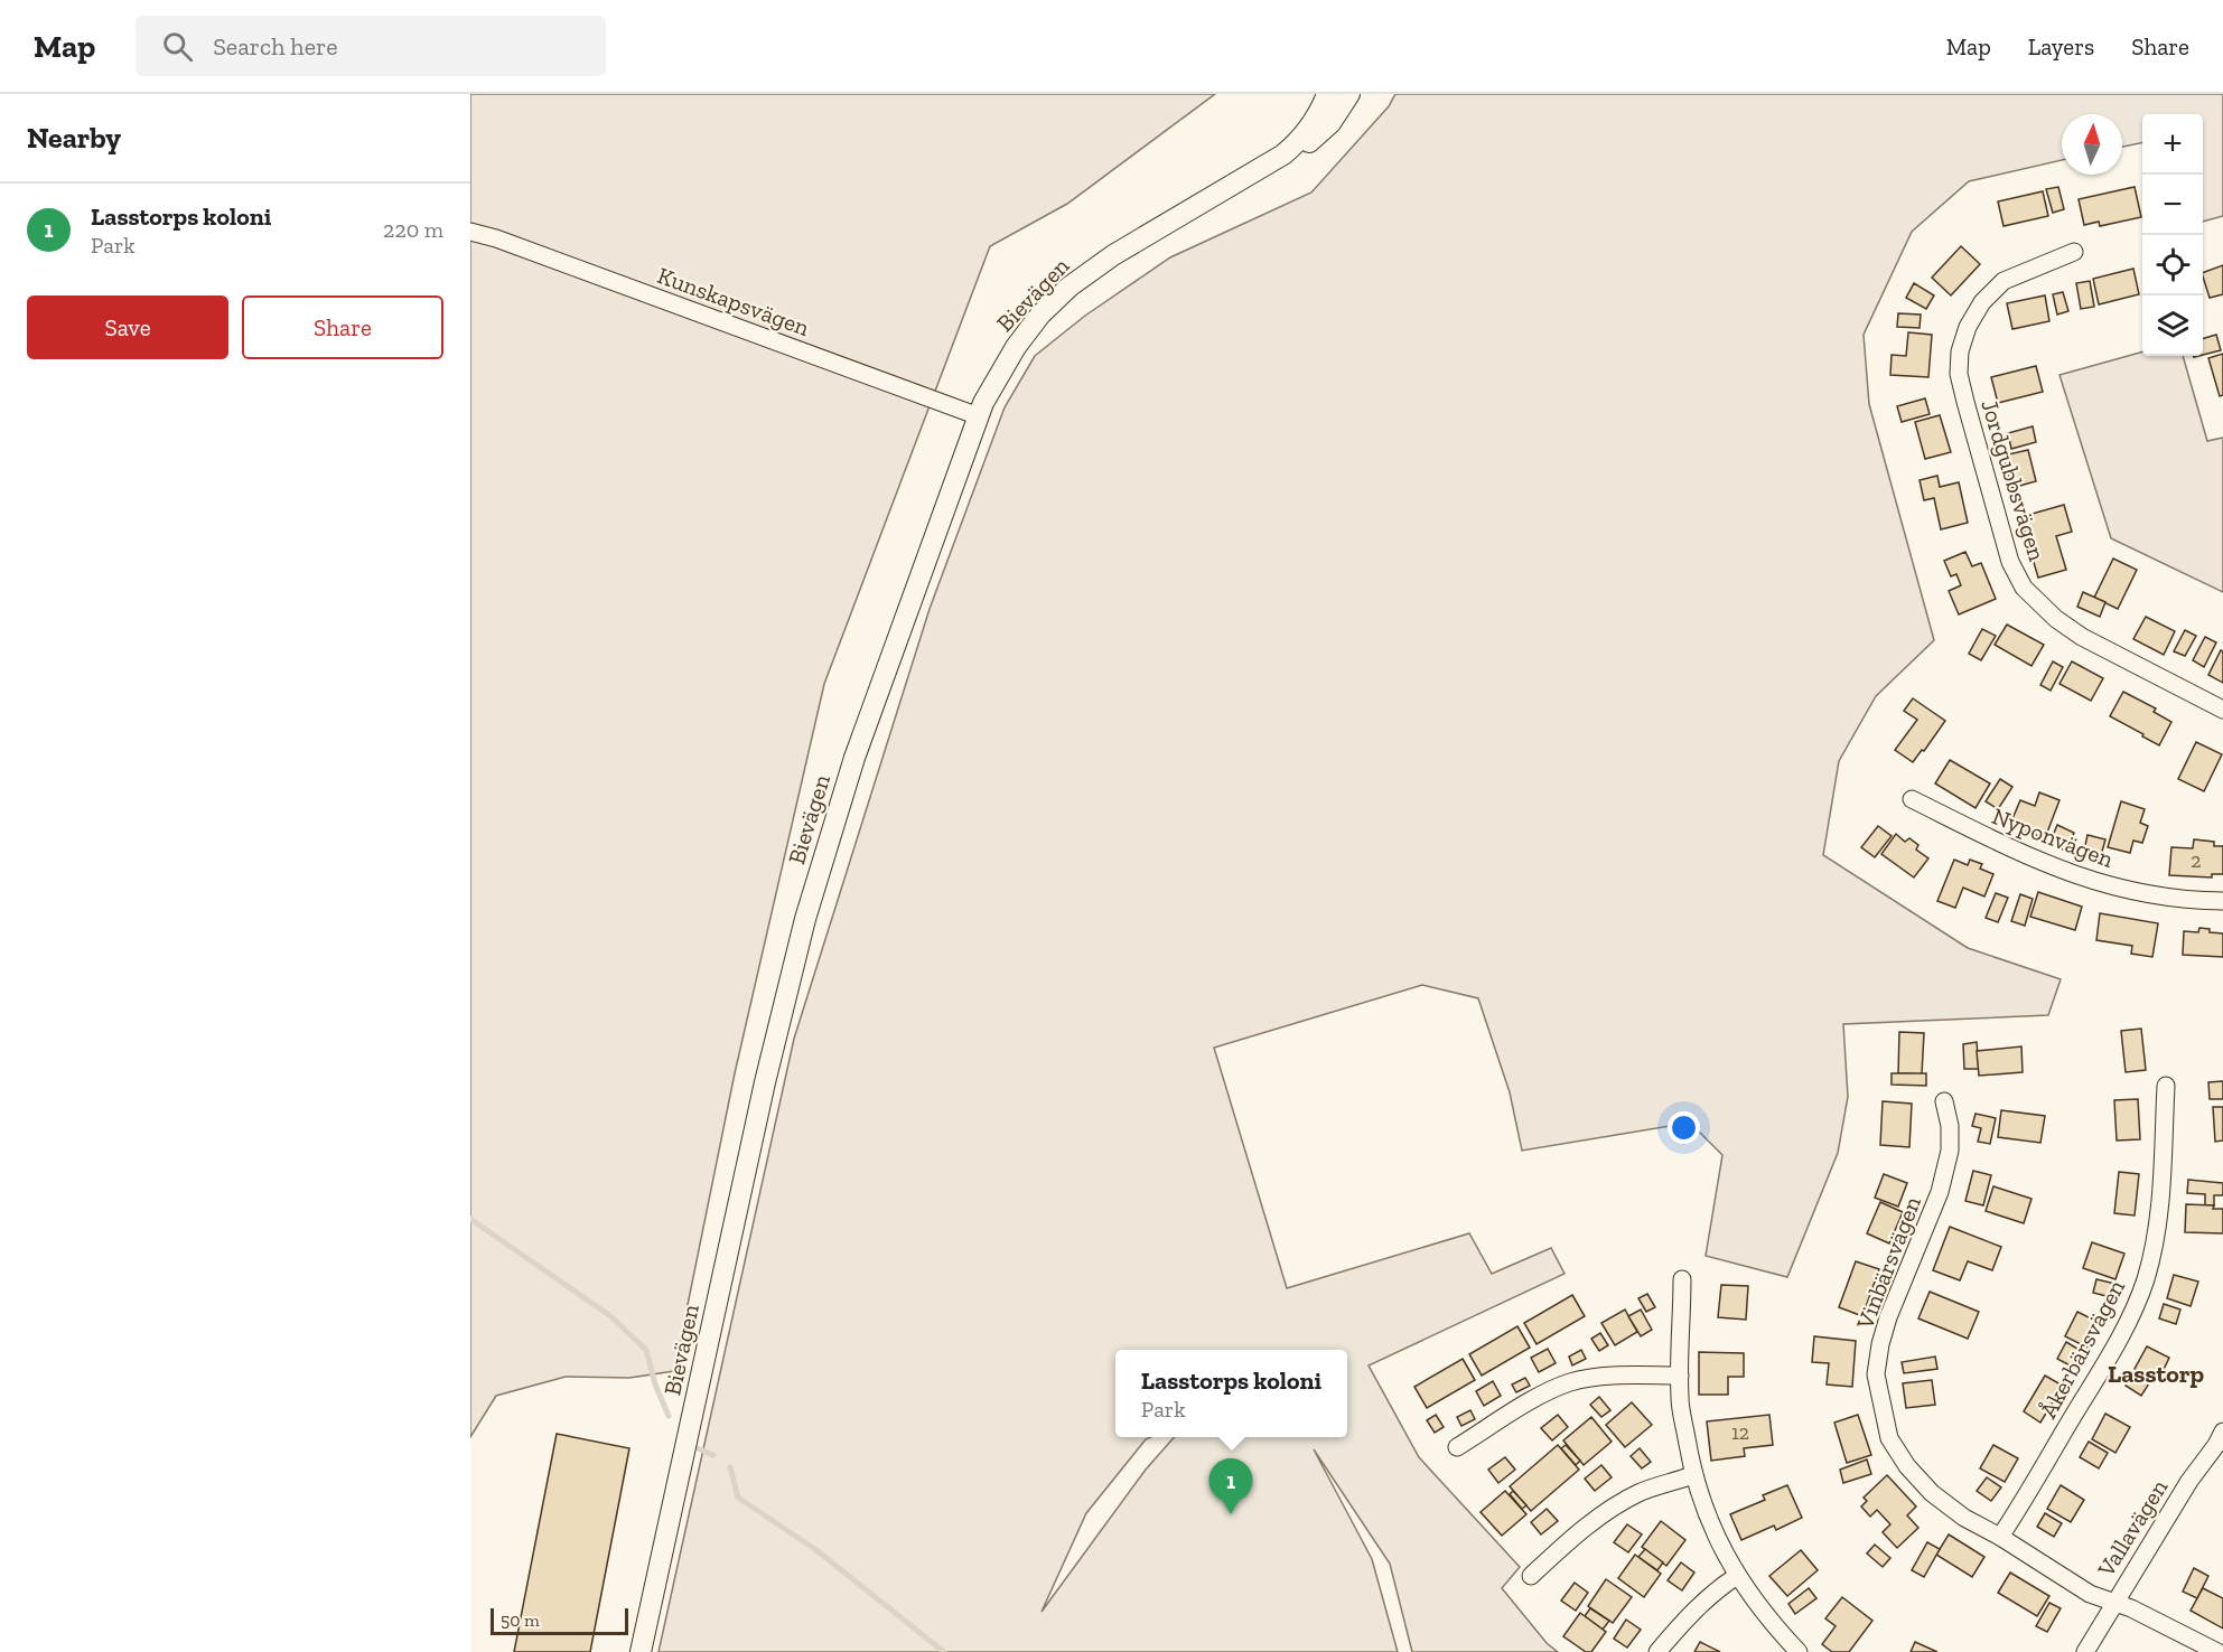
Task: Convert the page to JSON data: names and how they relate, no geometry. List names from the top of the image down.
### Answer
{
  "streets": {
    "street": [
      "Bievägen",
      "Kunskapsvägen",
      "Jordgubbsvägen",
      "Nyponvägen",
      "Vinbärsvägen",
      "Åkerbärsvägen",
      "Vallavägen"
    ]
  },
  "crossings": [
    ["Bievägen", "Kunskapsvägen"],
    ["Vinbärsvägen", "Åkerbärsvägen"],
    ["Vinbärsvägen", "Vallavägen"]
  ],
  "districts": ["Lasstorp"],
  "house_numbers": ["2", "12"],
  "scale_bar": "50 m",
  "north": "top",
  "page": {
    "header": "Map",
    "search": "Search here",
    "nav": ["Map", "Layers", "Share"],
    "heading": "Nearby",
    "map_buttons": ["+", "−"],
    "list": [
      {
        "mark": "1",
        "name": "Lasstorps koloni",
        "note": "Park",
        "value": "220 m"
      }
    ],
    "buttons": ["Save", "Share"],
    "popup": ["Lasstorps koloni", "Park"],
    "pins": "1",
    "scale": "50 m"
  }
}
